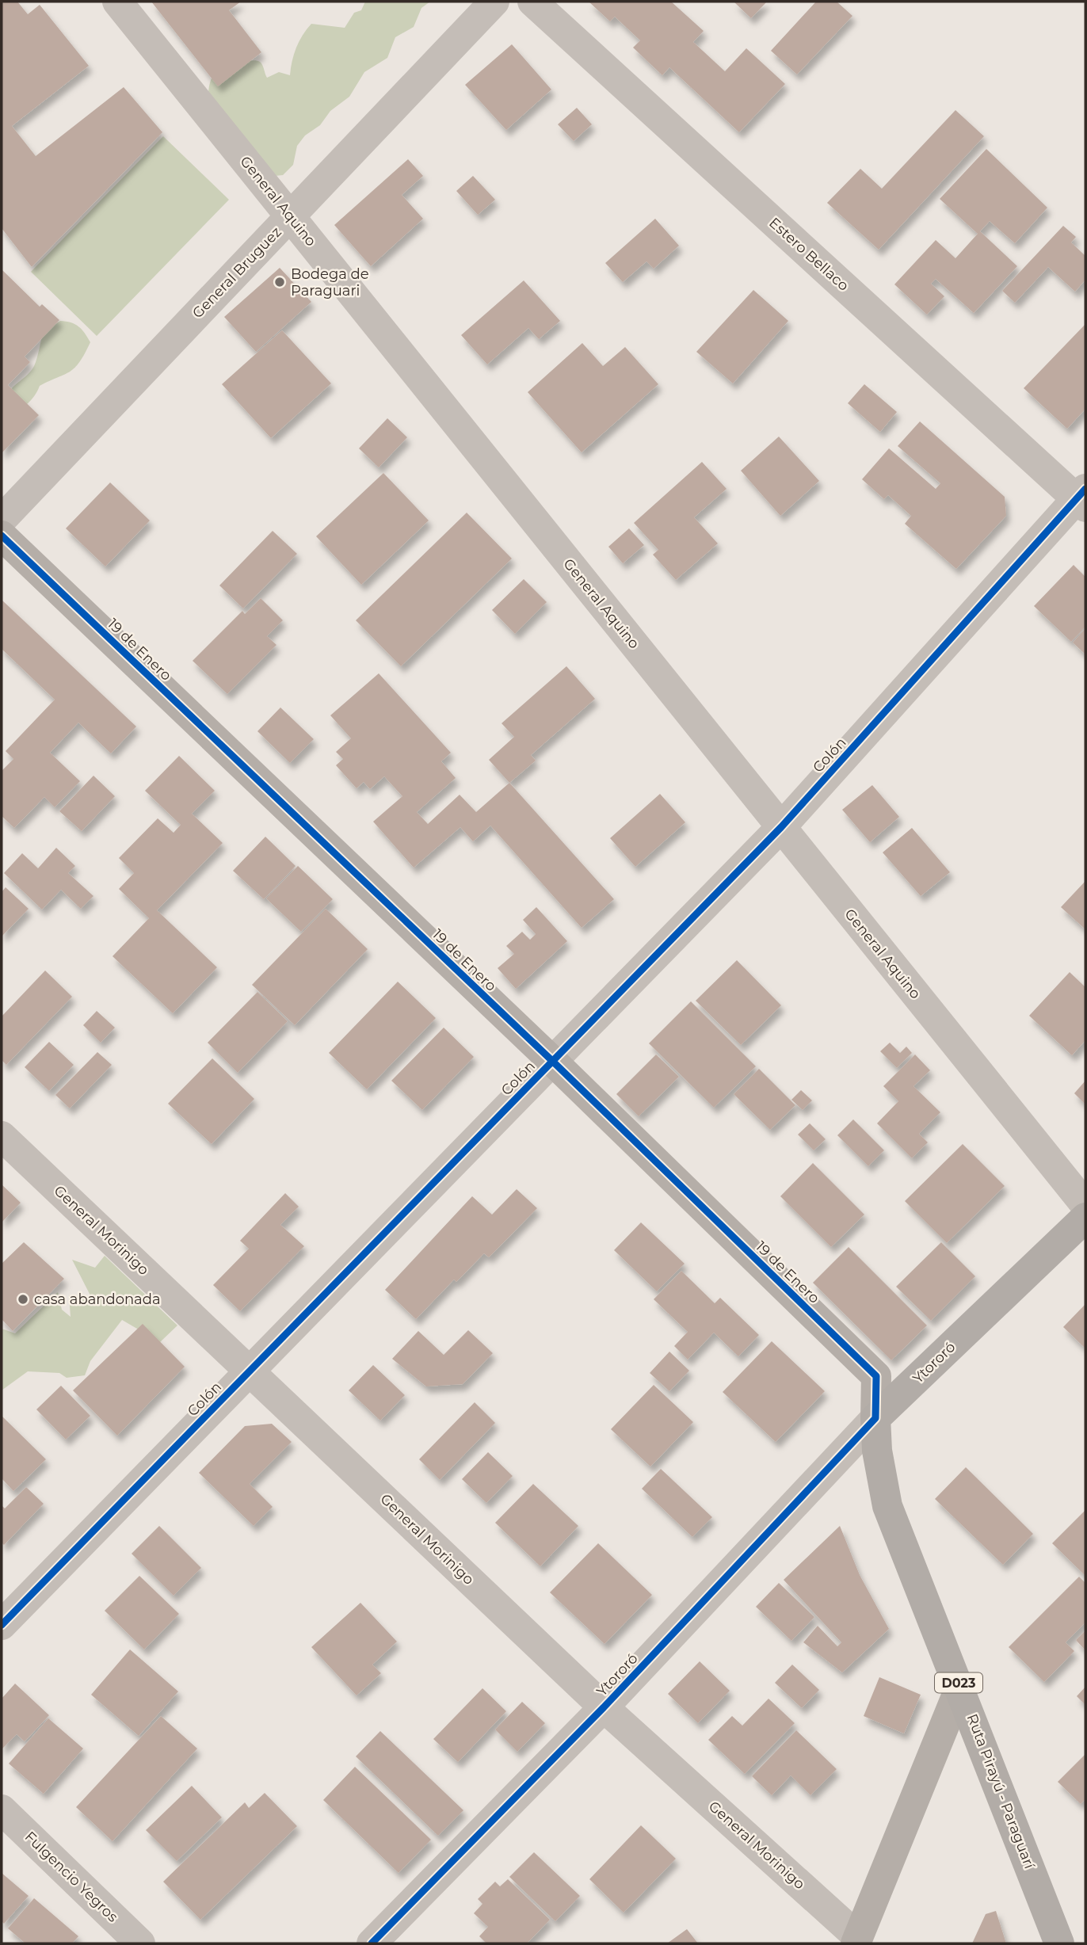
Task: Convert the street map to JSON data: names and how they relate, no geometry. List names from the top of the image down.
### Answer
{
  "streets": {
    "main road": ["Ytororó", "D023", "Ruta Pirayú - Paraguarí"],
    "street": [
      "General Aquino",
      "Estero Bellaco",
      "General Bruguez",
      "19 de Enero",
      "Colón",
      "General Morinigo",
      "Fulgencio Yegros"
    ]
  },
  "crossings": [
    ["General Aquino", "General Bruguez"],
    ["General Aquino", "Colón"],
    ["Estero Bellaco", "Colón"],
    ["19 de Enero", "Colón"],
    ["19 de Enero", "Ytororó"],
    ["19 de Enero", "Ruta Pirayú - Paraguarí"],
    ["Colón", "General Morinigo"],
    ["General Morinigo", "Ytororó"],
    ["Ytororó", "Ruta Pirayú - Paraguarí"]
  ],
  "places": ["Bodega de Paraguari", "casa abandonada"]
}
